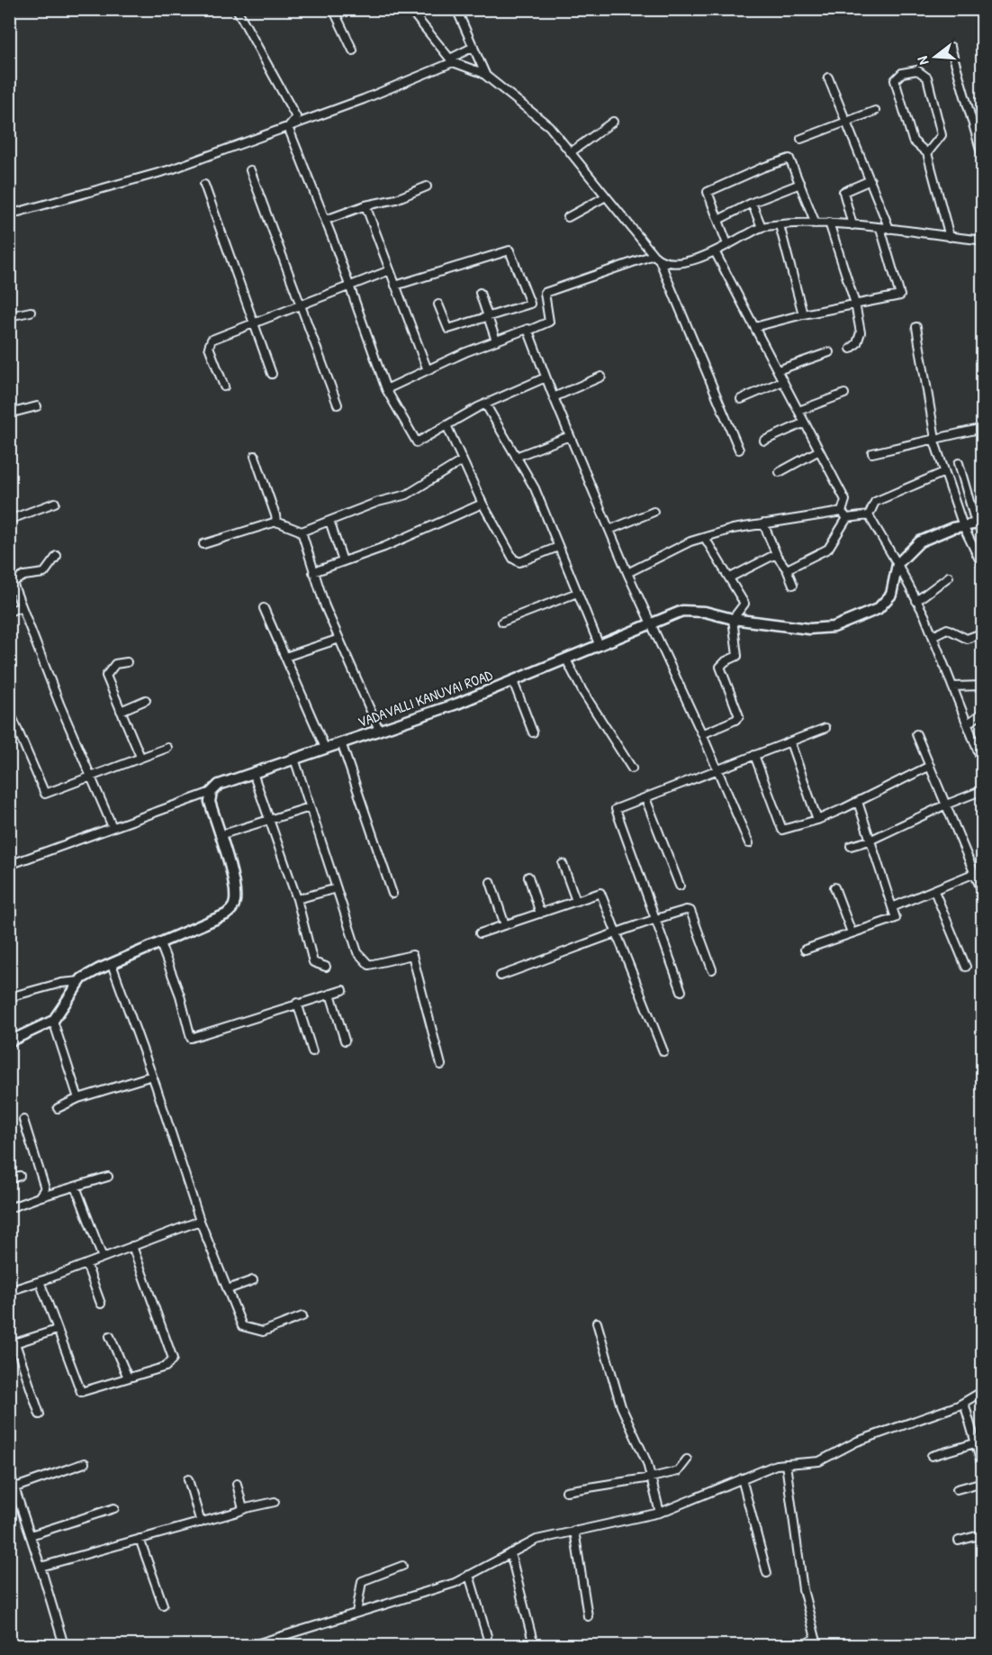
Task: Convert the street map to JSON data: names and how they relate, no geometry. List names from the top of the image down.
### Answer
{
  "streets": {
    "street": ["VADAVALLI KANUVAI ROAD"]
  },
  "north": "left"
}
